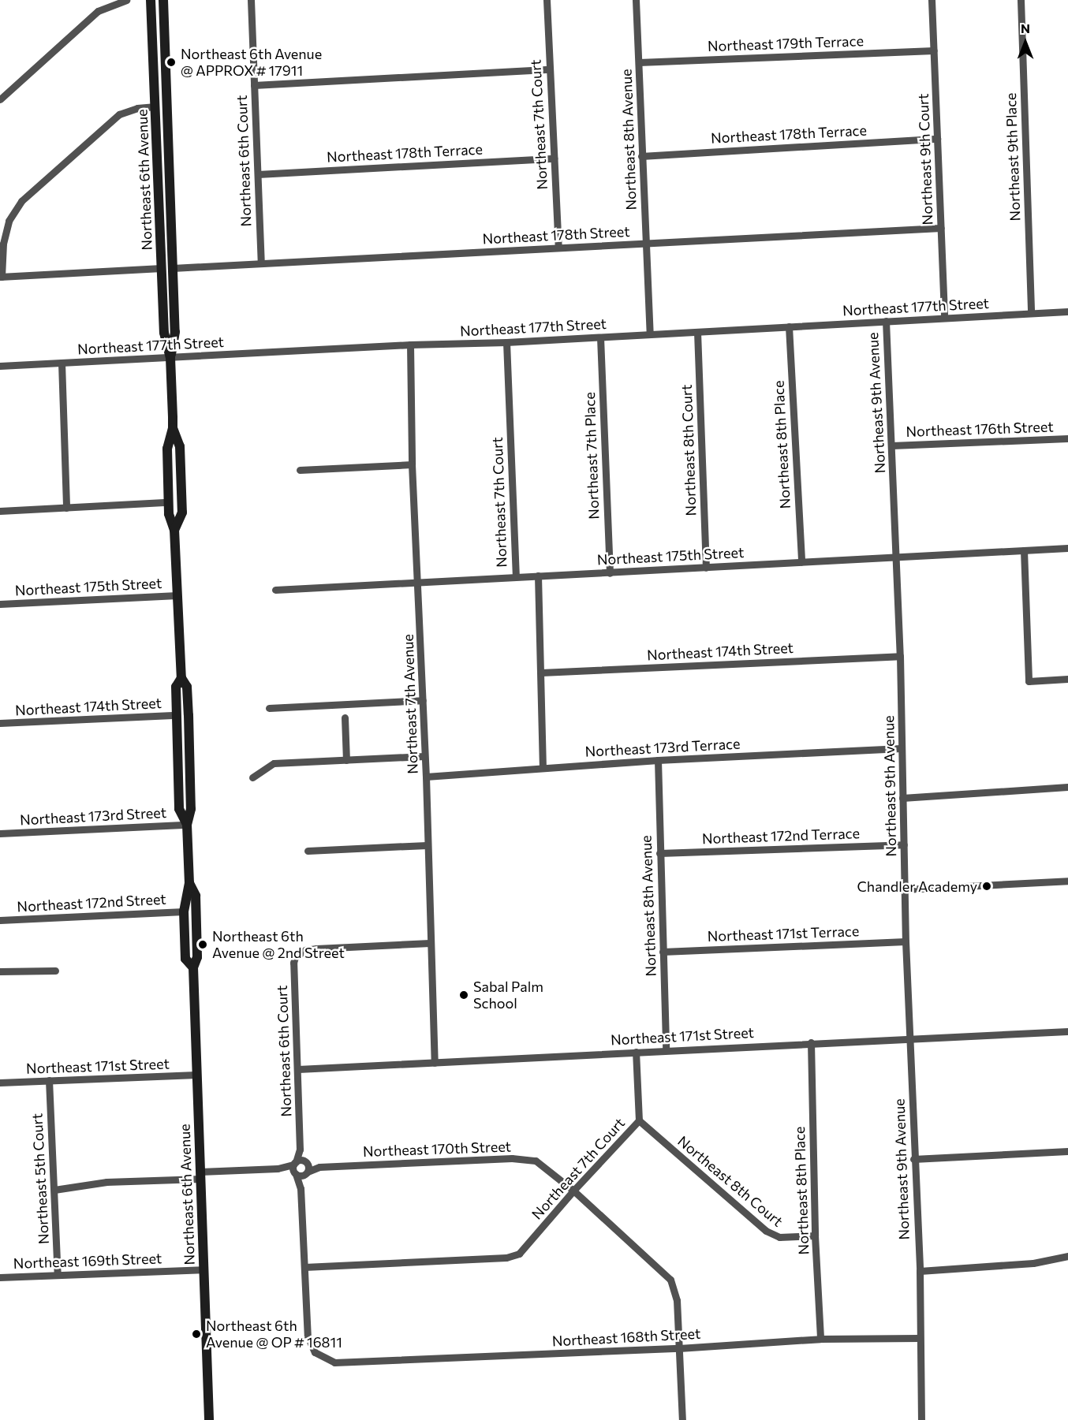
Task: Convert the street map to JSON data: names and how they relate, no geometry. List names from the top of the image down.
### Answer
{
  "streets": {
    "main road": ["Northeast 6th Avenue"],
    "street": [
      "Northeast 179th Terrace",
      "Northeast 7th Court",
      "Northeast 178th Terrace",
      "Northeast 8th Avenue",
      "Northeast 9th Place",
      "Northeast 9th Court",
      "Northeast 6th Court",
      "Northeast 178th Street",
      "Northeast 177th Street",
      "Northeast 9th Avenue",
      "Northeast 176th Street",
      "Northeast 8th Place",
      "Northeast 8th Court",
      "Northeast 7th Place",
      "Northeast 175th Street",
      "Northeast 174th Street",
      "Northeast 7th Avenue",
      "Northeast 173rd Terrace",
      "Northeast 173rd Street",
      "Northeast 172nd Terrace",
      "Northeast 172nd Street",
      "Northeast 171st Terrace",
      "Northeast 171st Street",
      "Northeast 170th Street",
      "Northeast 5th Court",
      "Northeast 169th Street",
      "Northeast 168th Street"
    ]
  },
  "crossings": [
    ["Northeast 179th Terrace", "Northeast 8th Avenue"],
    ["Northeast 179th Terrace", "Northeast 9th Court"],
    ["Northeast 7th Court", "Northeast 178th Terrace"],
    ["Northeast 7th Court", "Northeast 178th Street"],
    ["Northeast 7th Court", "Northeast 177th Street"],
    ["Northeast 7th Court", "Northeast 8th Court"],
    ["Northeast 7th Court", "Northeast 175th Street"],
    ["Northeast 7th Court", "Northeast 171st Street"],
    ["Northeast 7th Court", "Northeast 170th Street"],
    ["Northeast 7th Court", "Northeast 168th Street"],
    ["Northeast 178th Terrace", "Northeast 8th Avenue"],
    ["Northeast 178th Terrace", "Northeast 9th Court"],
    ["Northeast 178th Terrace", "Northeast 6th Court"],
    ["Northeast 8th Avenue", "Northeast 178th Street"],
    ["Northeast 8th Avenue", "Northeast 177th Street"],
    ["Northeast 8th Avenue", "Northeast 173rd Terrace"],
    ["Northeast 8th Avenue", "Northeast 172nd Terrace"],
    ["Northeast 8th Avenue", "Northeast 171st Terrace"],
    ["Northeast 8th Avenue", "Northeast 171st Street"],
    ["Northeast 9th Place", "Northeast 177th Street"],
    ["Northeast 9th Court", "Northeast 178th Street"],
    ["Northeast 9th Court", "Northeast 177th Street"],
    ["Northeast 6th Court", "Northeast 178th Street"],
    ["Northeast 6th Court", "Northeast 7th Avenue"],
    ["Northeast 6th Court", "Northeast 171st Street"],
    ["Northeast 6th Court", "Northeast 170th Street"],
    ["Northeast 6th Avenue", "Northeast 178th Street"],
    ["Northeast 6th Avenue", "Northeast 177th Street"],
    ["Northeast 6th Avenue", "Northeast 175th Street"],
    ["Northeast 6th Avenue", "Northeast 174th Street"],
    ["Northeast 6th Avenue", "Northeast 173rd Street"],
    ["Northeast 6th Avenue", "Northeast 172nd Street"],
    ["Northeast 6th Avenue", "Northeast 171st Street"],
    ["Northeast 6th Avenue", "Northeast 169th Street"],
    ["Northeast 177th Street", "Northeast 9th Avenue"],
    ["Northeast 177th Street", "Northeast 8th Place"],
    ["Northeast 177th Street", "Northeast 8th Court"],
    ["Northeast 177th Street", "Northeast 7th Place"],
    ["Northeast 177th Street", "Northeast 7th Avenue"],
    ["Northeast 9th Avenue", "Northeast 176th Street"],
    ["Northeast 9th Avenue", "Northeast 175th Street"],
    ["Northeast 9th Avenue", "Northeast 174th Street"],
    ["Northeast 9th Avenue", "Northeast 173rd Terrace"],
    ["Northeast 9th Avenue", "Northeast 172nd Terrace"],
    ["Northeast 9th Avenue", "Northeast 171st Terrace"],
    ["Northeast 9th Avenue", "Northeast 171st Street"],
    ["Northeast 9th Avenue", "Northeast 168th Street"],
    ["Northeast 8th Place", "Northeast 8th Court"],
    ["Northeast 8th Place", "Northeast 175th Street"],
    ["Northeast 8th Place", "Northeast 171st Street"],
    ["Northeast 8th Place", "Northeast 168th Street"],
    ["Northeast 8th Court", "Northeast 175th Street"],
    ["Northeast 7th Place", "Northeast 175th Street"],
    ["Northeast 175th Street", "Northeast 7th Avenue"],
    ["Northeast 7th Avenue", "Northeast 173rd Terrace"],
    ["Northeast 7th Avenue", "Northeast 171st Street"],
    ["Northeast 171st Street", "Northeast 5th Court"],
    ["Northeast 5th Court", "Northeast 169th Street"]
  ],
  "places": [
    "Northeast 6th Avenue @ APPROX # 17911",
    "Chandler Academy",
    "Northeast 6th Avenue @ 2nd Street",
    "Sabal Palm School",
    "Northeast 6th Avenue @ OP # 16811"
  ],
  "north": "top"
}
